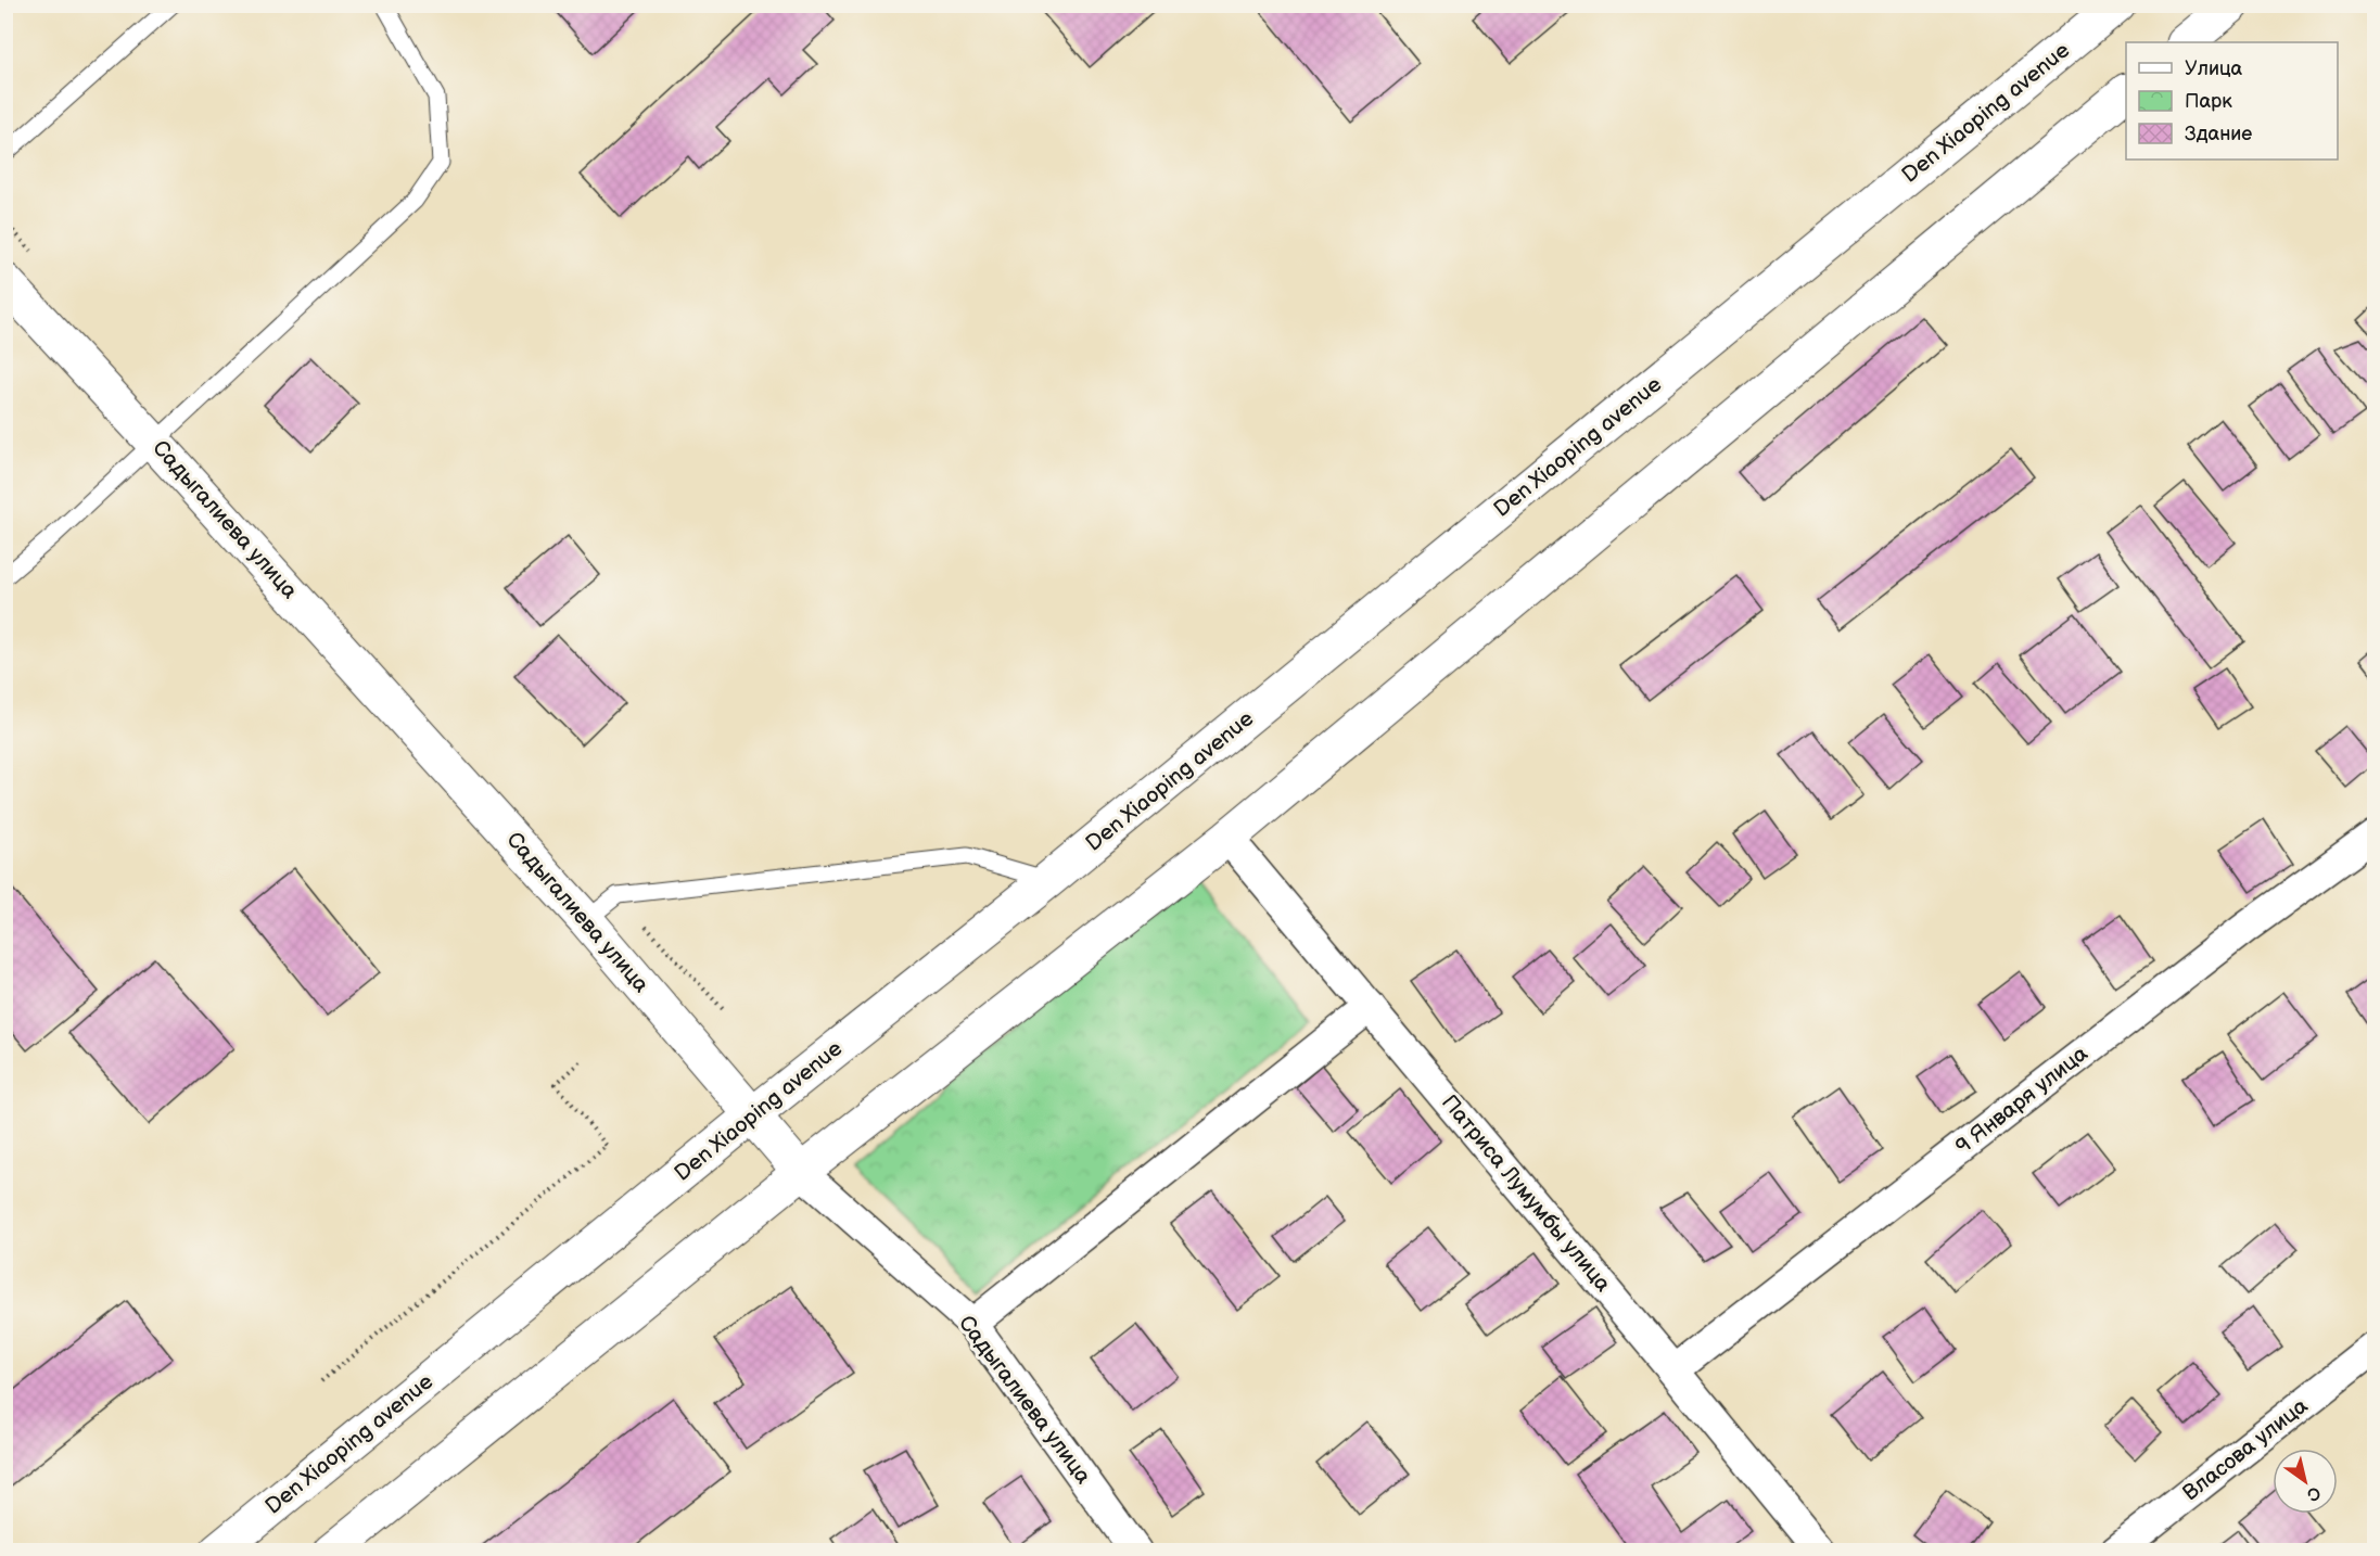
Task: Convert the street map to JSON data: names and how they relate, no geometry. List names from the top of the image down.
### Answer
{
  "streets": {
    "main road": ["Den Xiaoping avenue", "Садыгалиева улица"],
    "street": ["9 Января улица", "Патриса Лумумбы улица", "Власова улица"]
  },
  "crossings": [
    ["Den Xiaoping avenue", "Садыгалиева улица"],
    ["9 Января улица", "Патриса Лумумбы улица"]
  ],
  "legend": ["Улица", "Парк", "Здание"],
  "north": "bottom right"
}
